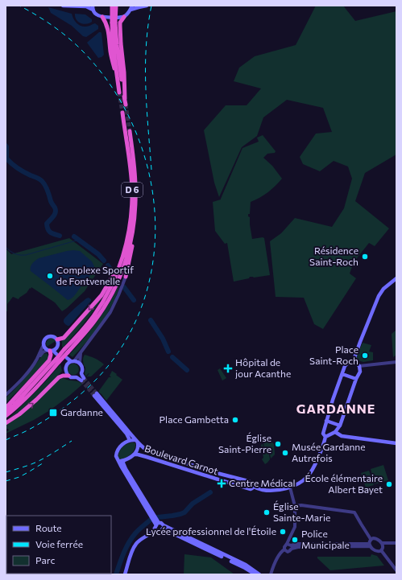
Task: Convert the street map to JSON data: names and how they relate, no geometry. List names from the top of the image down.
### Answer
{
  "streets": {
    "highway": ["D 6"],
    "main road": ["Boulevard Carnot"]
  },
  "districts": ["GARDANNE"],
  "places": {
    "other": [
      "Résidence Saint-Roch",
      "Complexe Sportif de Fontvenelle",
      "Place Saint-Roch",
      "Place Gambetta",
      "Église Saint-Pierre",
      "Musée Gardanne Autrefois",
      "École élémentaire Albert Bayet",
      "Église Sainte-Marie",
      "Lycée professionnel de l'Étoile",
      "Police Municipale"
    ],
    "health": ["Hôpital de jour Acanthe", "Centre Médical"],
    "transit": ["Gardanne"]
  },
  "legend": ["Route", "Voie ferrée", "Parc"]
}
